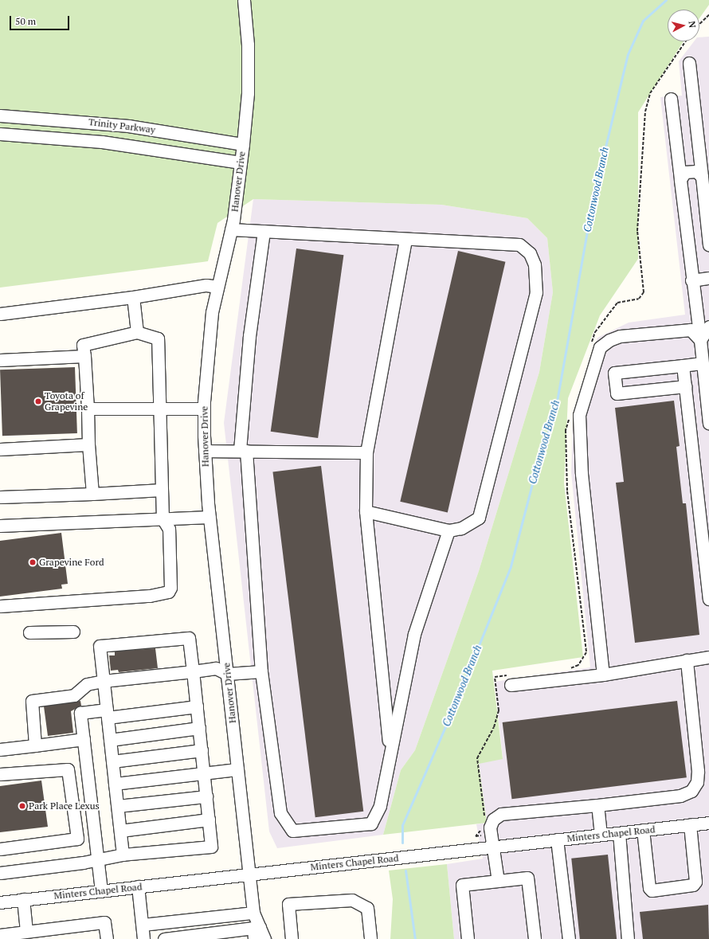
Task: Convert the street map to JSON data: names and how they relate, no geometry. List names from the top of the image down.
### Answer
{
  "streets": {
    "street": ["Trinity Parkway", "Hanover Drive", "Minters Chapel Road"]
  },
  "crossings": [
    ["Trinity Parkway", "Hanover Drive"],
    ["Hanover Drive", "Minters Chapel Road"]
  ],
  "water": ["Cottonwood Branch"],
  "places": ["Toyota of Grapevine", "Grapevine Ford", "Park Place Lexus"],
  "scale_bar": "50 m",
  "north": "right"
}
